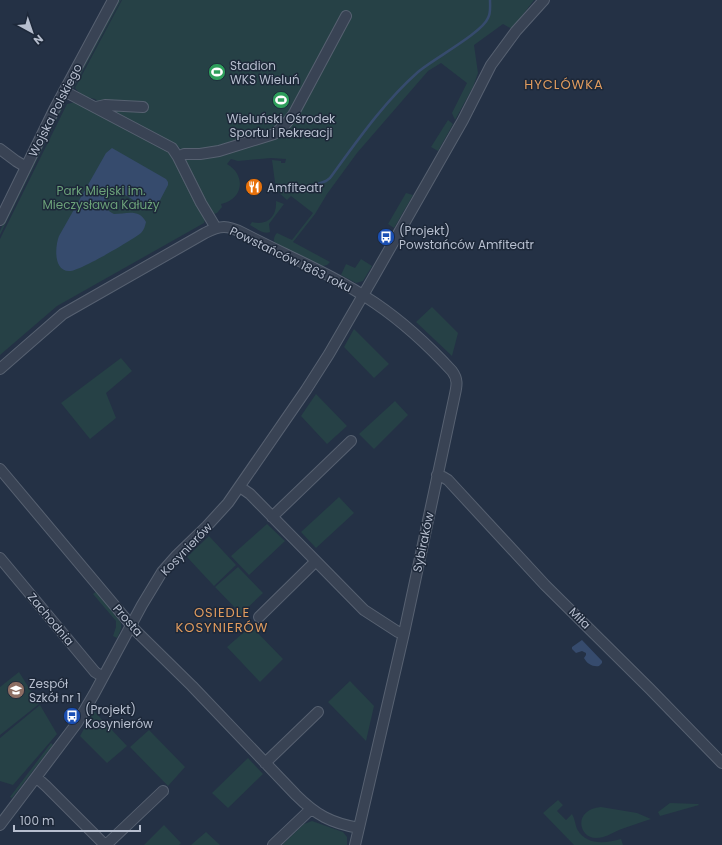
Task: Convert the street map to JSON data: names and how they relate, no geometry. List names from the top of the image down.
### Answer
{
  "streets": {
    "street": [
      "Wojska Polskiego",
      "Powstańców 1863 roku",
      "Sybiraków",
      "Kosynierów",
      "Miła",
      "Zachodnia",
      "Prosta"
    ]
  },
  "crossings": [
    ["Powstańców 1863 roku", "Sybiraków"],
    ["Powstańców 1863 roku", "Kosynierów"],
    ["Sybiraków", "Kosynierów"],
    ["Sybiraków", "Miła"],
    ["Sybiraków", "Prosta"],
    ["Kosynierów", "Zachodnia"],
    ["Kosynierów", "Prosta"]
  ],
  "districts": ["HYCLÓWKA", "OSIEDLE KOSYNIERÓW"],
  "parks": ["Park Miejski im. Mieczysława Kałuży"],
  "places": {
    "sports": ["Stadion WKS Wieluń", "Wieluński Ośrodek Sportu i Rekreacji"],
    "restaurant": ["Amfiteatr"],
    "bus stop": ["(Projekt) Powstańców Amfiteatr", "(Projekt) Kosynierów"],
    "school or university": ["Zespół Szkół nr 1"]
  },
  "scale_bar": "100 m",
  "north": "bottom right"
}
